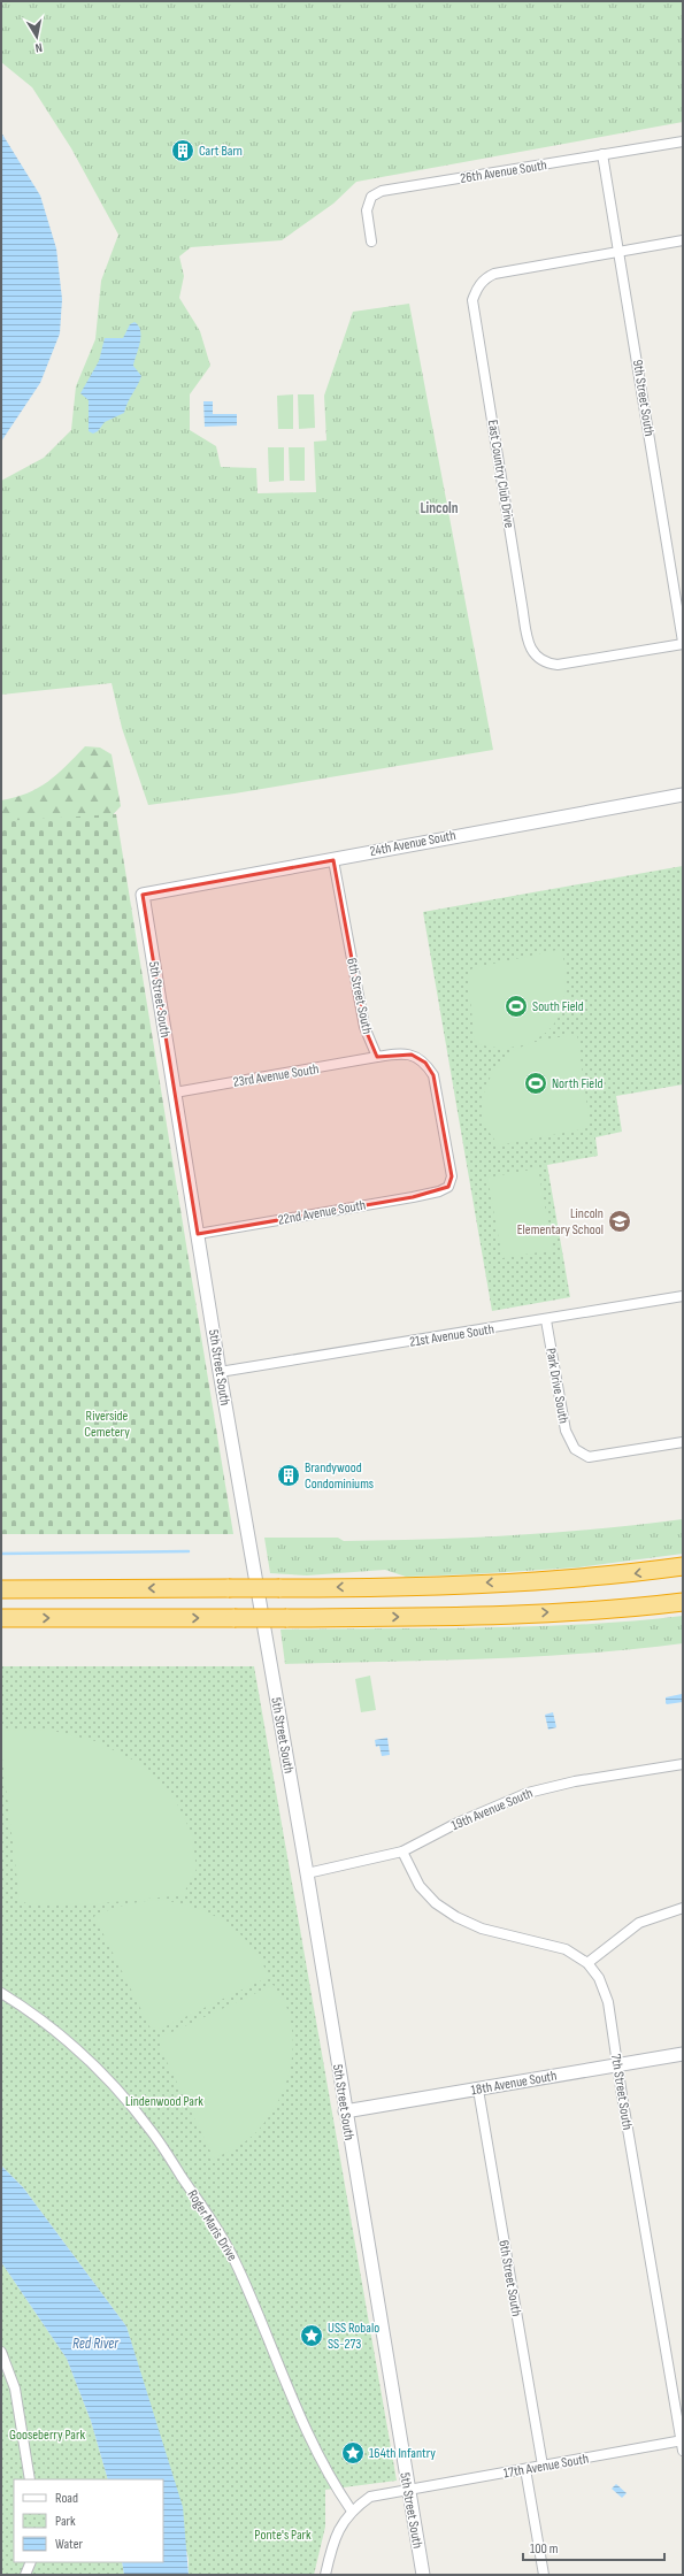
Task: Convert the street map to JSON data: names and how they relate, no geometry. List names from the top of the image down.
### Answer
{
  "streets": {
    "street": [
      "26th Avenue South",
      "9th Street South",
      "East Country Club Drive",
      "24th Avenue South",
      "6th Street South",
      "5th Street South",
      "23rd Avenue South",
      "22nd Avenue South",
      "21st Avenue South",
      "Park Drive South",
      "19th Avenue South",
      "18th Avenue South",
      "7th Street South",
      "Roger Maris Drive",
      "17th Avenue South"
    ]
  },
  "crossings": [
    ["26th Avenue South", "9th Street South"],
    ["9th Street South", "East Country Club Drive"],
    ["24th Avenue South", "6th Street South"],
    ["24th Avenue South", "5th Street South"],
    ["6th Street South", "23rd Avenue South"],
    ["6th Street South", "22nd Avenue South"],
    ["6th Street South", "18th Avenue South"],
    ["6th Street South", "17th Avenue South"],
    ["5th Street South", "23rd Avenue South"],
    ["5th Street South", "22nd Avenue South"],
    ["5th Street South", "21st Avenue South"],
    ["5th Street South", "19th Avenue South"],
    ["5th Street South", "18th Avenue South"],
    ["5th Street South", "17th Avenue South"],
    ["23rd Avenue South", "22nd Avenue South"],
    ["21st Avenue South", "Park Drive South"],
    ["19th Avenue South", "7th Street South"],
    ["18th Avenue South", "7th Street South"],
    ["7th Street South", "17th Avenue South"],
    ["Roger Maris Drive", "17th Avenue South"]
  ],
  "districts": ["Lincoln"],
  "water": ["Red River"],
  "parks": [
    "Riverside Cemetery",
    "Lindenwood Park",
    "Gooseberry Park",
    "Ponte's Park"
  ],
  "places": {
    "building": ["Cart Barn", "Brandywood Condominiums"],
    "sports": ["South Field", "North Field"],
    "school or university": ["Lincoln Elementary School"],
    "place": ["USS Robalo SS-273", "164th Infantry"]
  },
  "legend": ["Road", "Park", "Water"],
  "scale_bar": "100 m",
  "north": "bottom"
}
